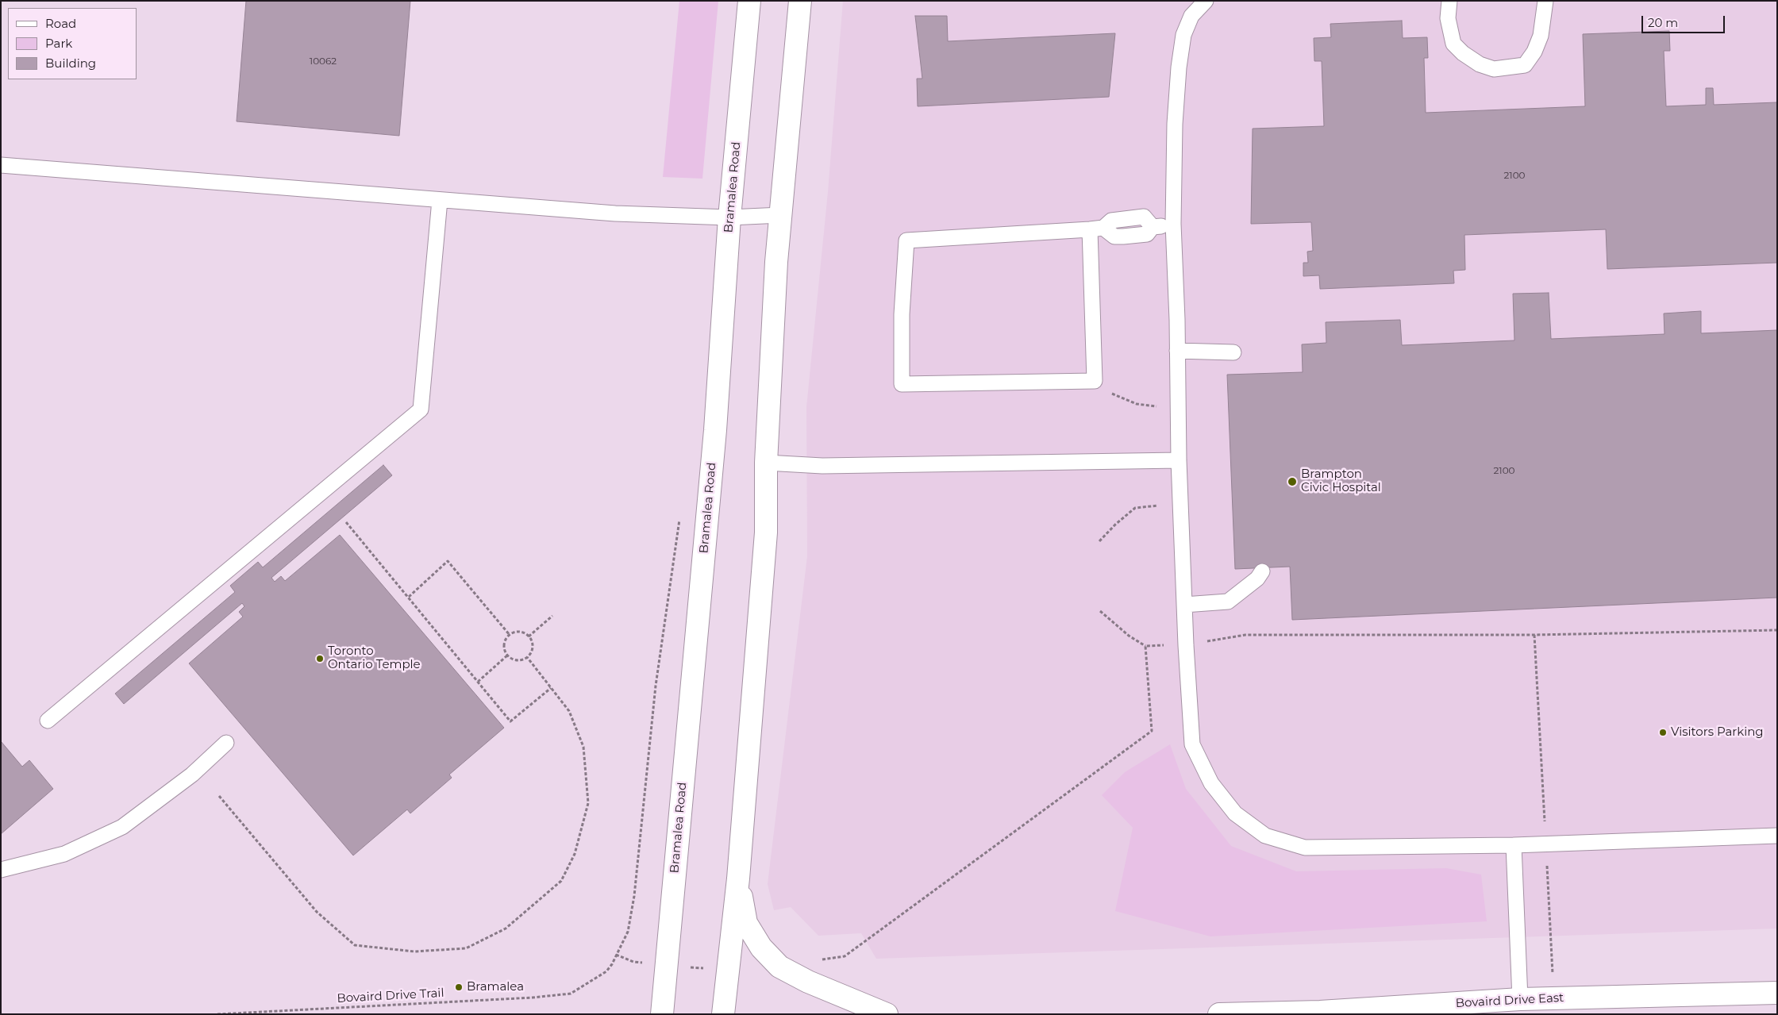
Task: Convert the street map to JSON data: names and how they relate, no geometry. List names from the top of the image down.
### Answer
{
  "streets": {
    "main road": ["Bramalea Road", "Bovaird Drive East"],
    "path": ["Bovaird Drive Trail"]
  },
  "places": [
    "Brampton Civic Hospital",
    "Toronto Ontario Temple",
    "Visitors Parking",
    "Bramalea"
  ],
  "house_numbers": ["10062", "2100", "2100"],
  "legend": ["Road", "Park", "Building"],
  "scale_bar": "20 m"
}
